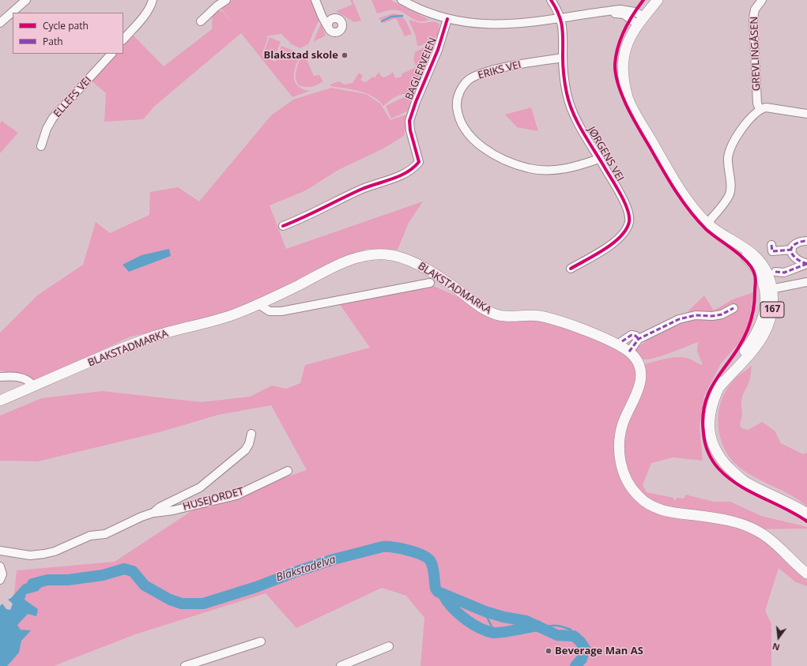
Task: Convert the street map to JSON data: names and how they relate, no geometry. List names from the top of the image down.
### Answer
{
  "streets": {
    "main road": ["BLAKSTADMARKA", "167"],
    "street": [
      "GREVLINGÅSEN",
      "BAGLERVEIEN",
      "ERIKS VEI",
      "ELLEFS VEI",
      "JØRGENS VEI",
      "HUSEJORDET"
    ]
  },
  "crossings": [
    ["ERIKS VEI", "JØRGENS VEI"]
  ],
  "water": ["Blakstadelva"],
  "places": ["Blakstad skole", "Beverage Man AS"],
  "legend": ["Cycle path", "Path"],
  "north": "bottom"
}
